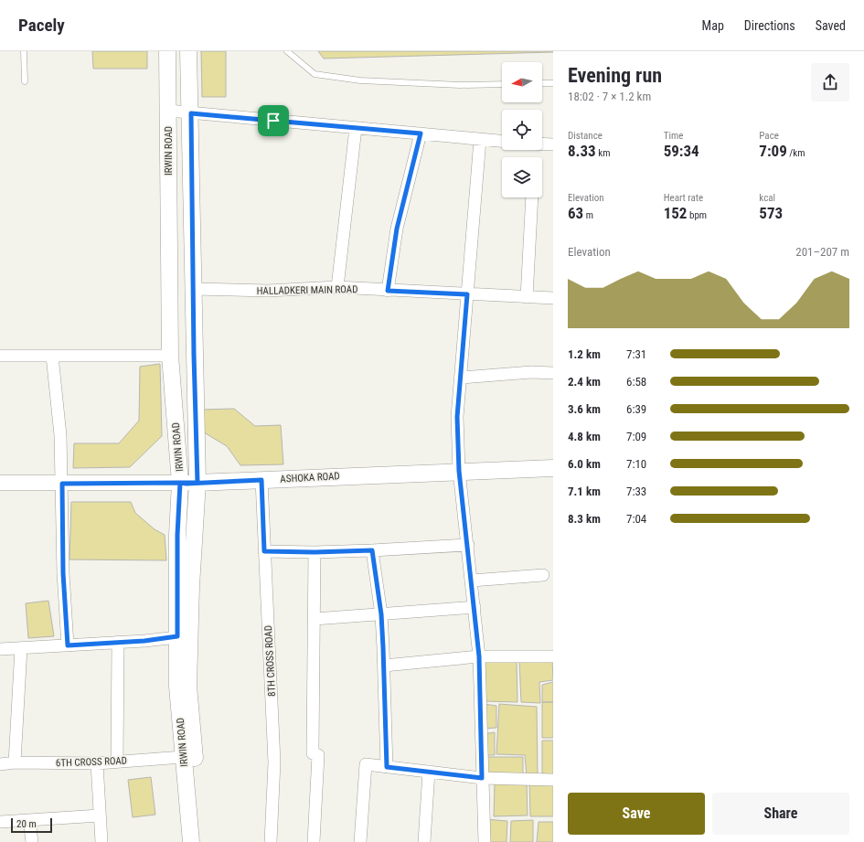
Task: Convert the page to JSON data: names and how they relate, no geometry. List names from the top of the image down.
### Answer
{
  "streets": {
    "main road": ["IRWIN ROAD", "ASHOKA ROAD"],
    "street": ["HALLADKERI MAIN ROAD", "8TH CROSS ROAD", "6TH CROSS ROAD"]
  },
  "crossings": [
    ["IRWIN ROAD", "HALLADKERI MAIN ROAD"],
    ["IRWIN ROAD", "ASHOKA ROAD"],
    ["IRWIN ROAD", "6TH CROSS ROAD"],
    ["ASHOKA ROAD", "8TH CROSS ROAD"]
  ],
  "scale_bar": "20 m",
  "north": "left",
  "page": {
    "header": "Pacely",
    "nav": ["Map", "Directions", "Saved"],
    "heading": ["Evening run", "18:02 · 7 × 1.2 km"],
    "stats": [
      ["Distance", "8.33 km"],
      ["Time", "59:34"],
      ["Pace", "7:09 /km"],
      ["Elevation", "63 m"],
      ["Heart rate", "152 bpm"],
      ["kcal", "573"]
    ],
    "chart": ["Elevation", "201–207 m"],
    "list": [
      {
        "name": "1.2 km",
        "note": "7:31"
      },
      {
        "name": "2.4 km",
        "note": "6:58"
      },
      {
        "name": "3.6 km",
        "note": "6:39"
      },
      {
        "name": "4.8 km",
        "note": "7:09"
      },
      {
        "name": "6.0 km",
        "note": "7:10"
      },
      {
        "name": "7.1 km",
        "note": "7:33"
      },
      {
        "name": "8.3 km",
        "note": "7:04"
      }
    ],
    "buttons": ["Save", "Share"],
    "scale": "20 m"
  }
}
